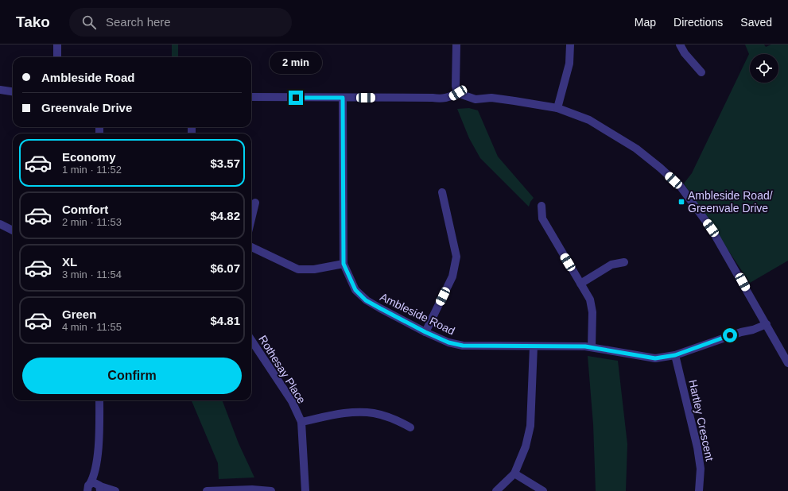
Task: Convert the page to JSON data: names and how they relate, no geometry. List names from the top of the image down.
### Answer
{
  "streets": {
    "street": ["Ambleside Road", "Rothesay Place", "Hartley Crescent"]
  },
  "crossings": [
    ["Ambleside Road", "Hartley Crescent"]
  ],
  "places": {
    "transit": ["Ambleside Road/ Greenvale Drive"]
  },
  "page": {
    "header": "Tako",
    "search": "Search here",
    "nav": ["Map", "Directions", "Saved"],
    "bubble": "2 min",
    "banner": ["Ambleside Road", "Greenvale Drive"],
    "list": [
      {
        "name": "Economy",
        "note": "1 min · 11:52",
        "value": "$3.57"
      },
      {
        "name": "Comfort",
        "note": "2 min · 11:53",
        "value": "$4.82"
      },
      {
        "name": "XL",
        "note": "3 min · 11:54",
        "value": "$6.07"
      },
      {
        "name": "Green",
        "note": "4 min · 11:55",
        "value": "$4.81"
      }
    ],
    "buttons": "Confirm"
  }
}
